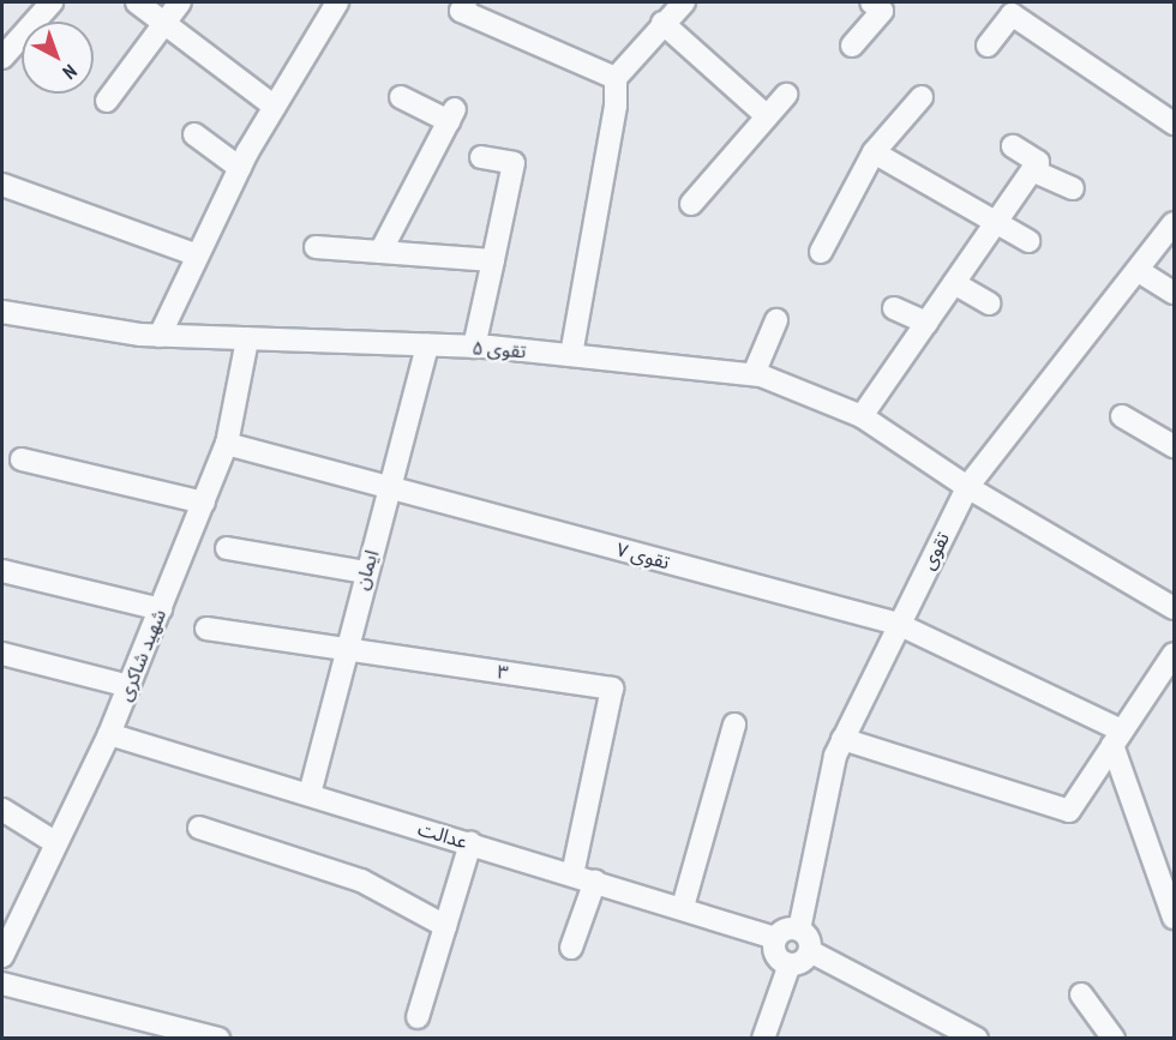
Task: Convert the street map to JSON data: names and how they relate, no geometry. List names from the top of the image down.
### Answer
{
  "streets": {
    "street": [
      "تقوی ۵",
      "تقوی",
      "تقوی ۷",
      "ایمان",
      "شهید شاکری",
      "۳",
      "عدالت"
    ]
  },
  "crossings": [
    ["تقوی ۵", "تقوی"],
    ["تقوی ۵", "ایمان"],
    ["تقوی ۵", "شهید شاکری"],
    ["تقوی", "تقوی ۷"],
    ["تقوی", "عدالت"],
    ["تقوی ۷", "ایمان"],
    ["تقوی ۷", "شهید شاکری"],
    ["ایمان", "۳"],
    ["ایمان", "عدالت"],
    ["شهید شاکری", "عدالت"],
    ["۳", "عدالت"]
  ],
  "north": "bottom right"
}
